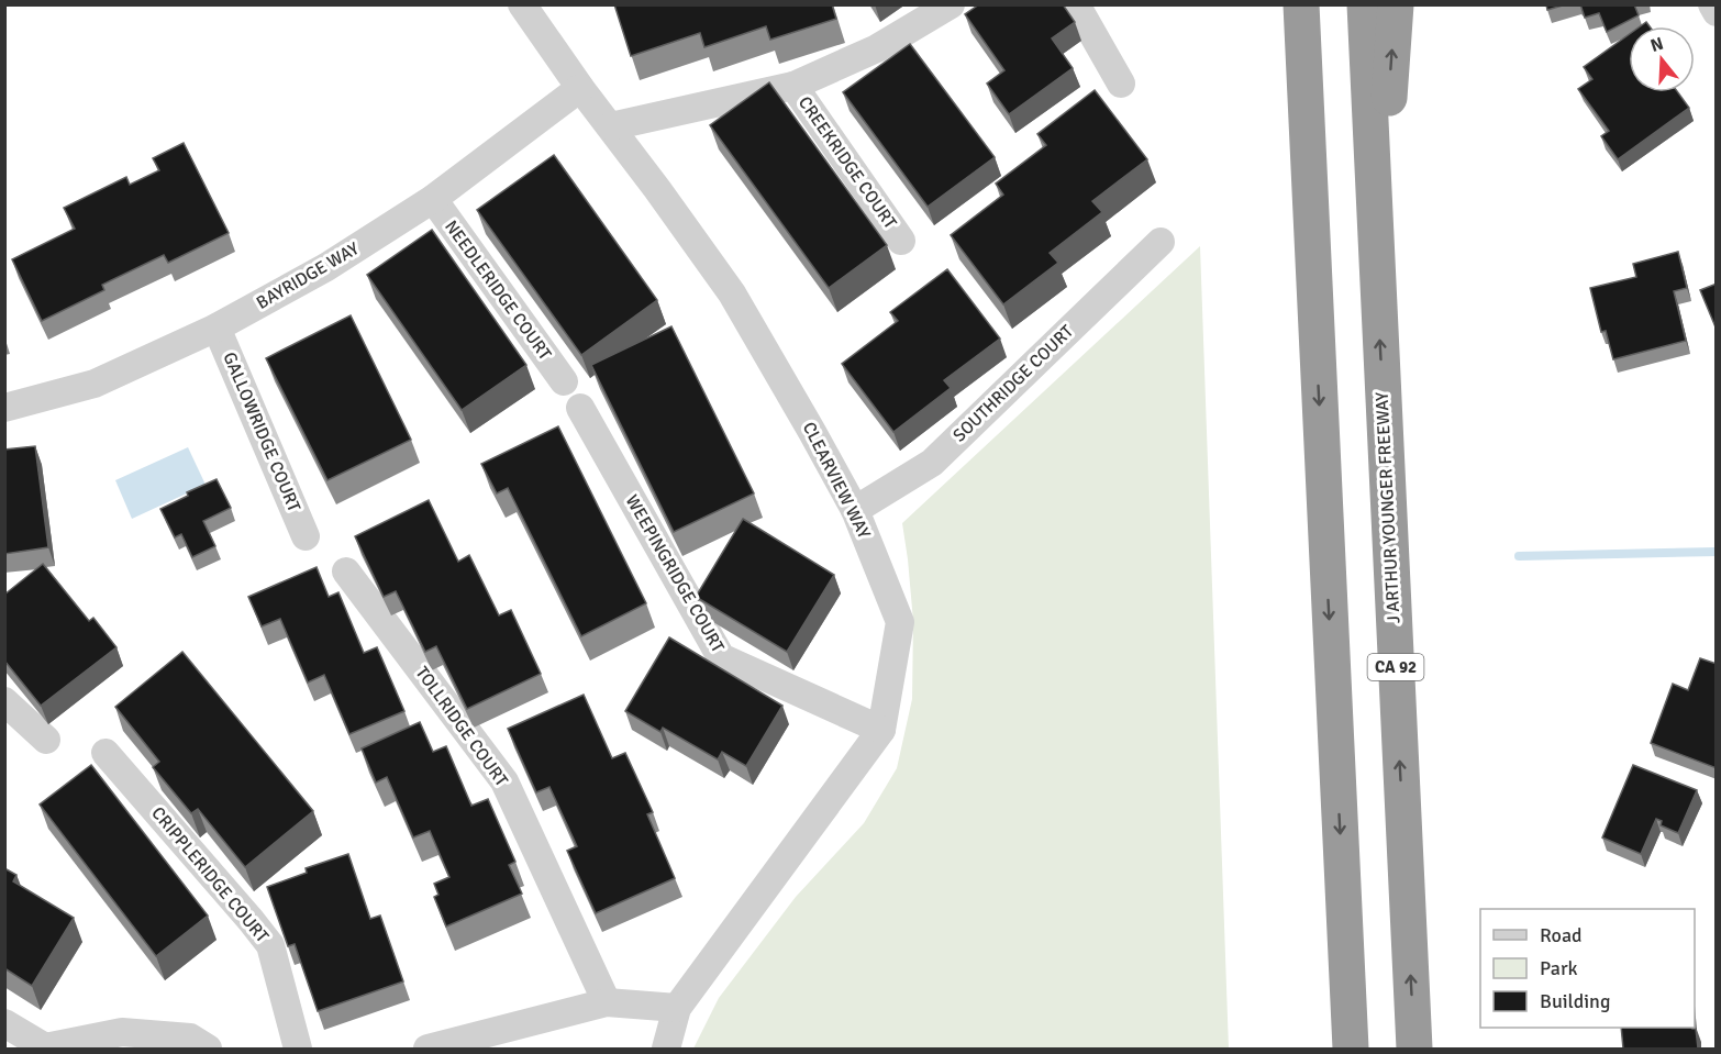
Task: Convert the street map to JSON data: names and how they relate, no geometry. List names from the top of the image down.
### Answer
{
  "streets": {
    "highway": ["J ARTHUR YOUNGER FREEWAY", "CA 92"],
    "street": [
      "CREEKRIDGE COURT",
      "BAYRIDGE WAY",
      "NEEDLERIDGE COURT",
      "SOUTHRIDGE COURT",
      "GALLOWRIDGE COURT",
      "CLEARVIEW WAY",
      "WEEPINGRIDGE COURT",
      "TOLLRIDGE COURT",
      "CRIPPLERIDGE COURT"
    ]
  },
  "crossings": [
    ["CREEKRIDGE COURT", "CLEARVIEW WAY"],
    ["BAYRIDGE WAY", "NEEDLERIDGE COURT"],
    ["BAYRIDGE WAY", "GALLOWRIDGE COURT"],
    ["BAYRIDGE WAY", "CLEARVIEW WAY"],
    ["SOUTHRIDGE COURT", "CLEARVIEW WAY"],
    ["CLEARVIEW WAY", "WEEPINGRIDGE COURT"]
  ],
  "legend": ["Road", "Park", "Building"],
  "north": "top"
}
